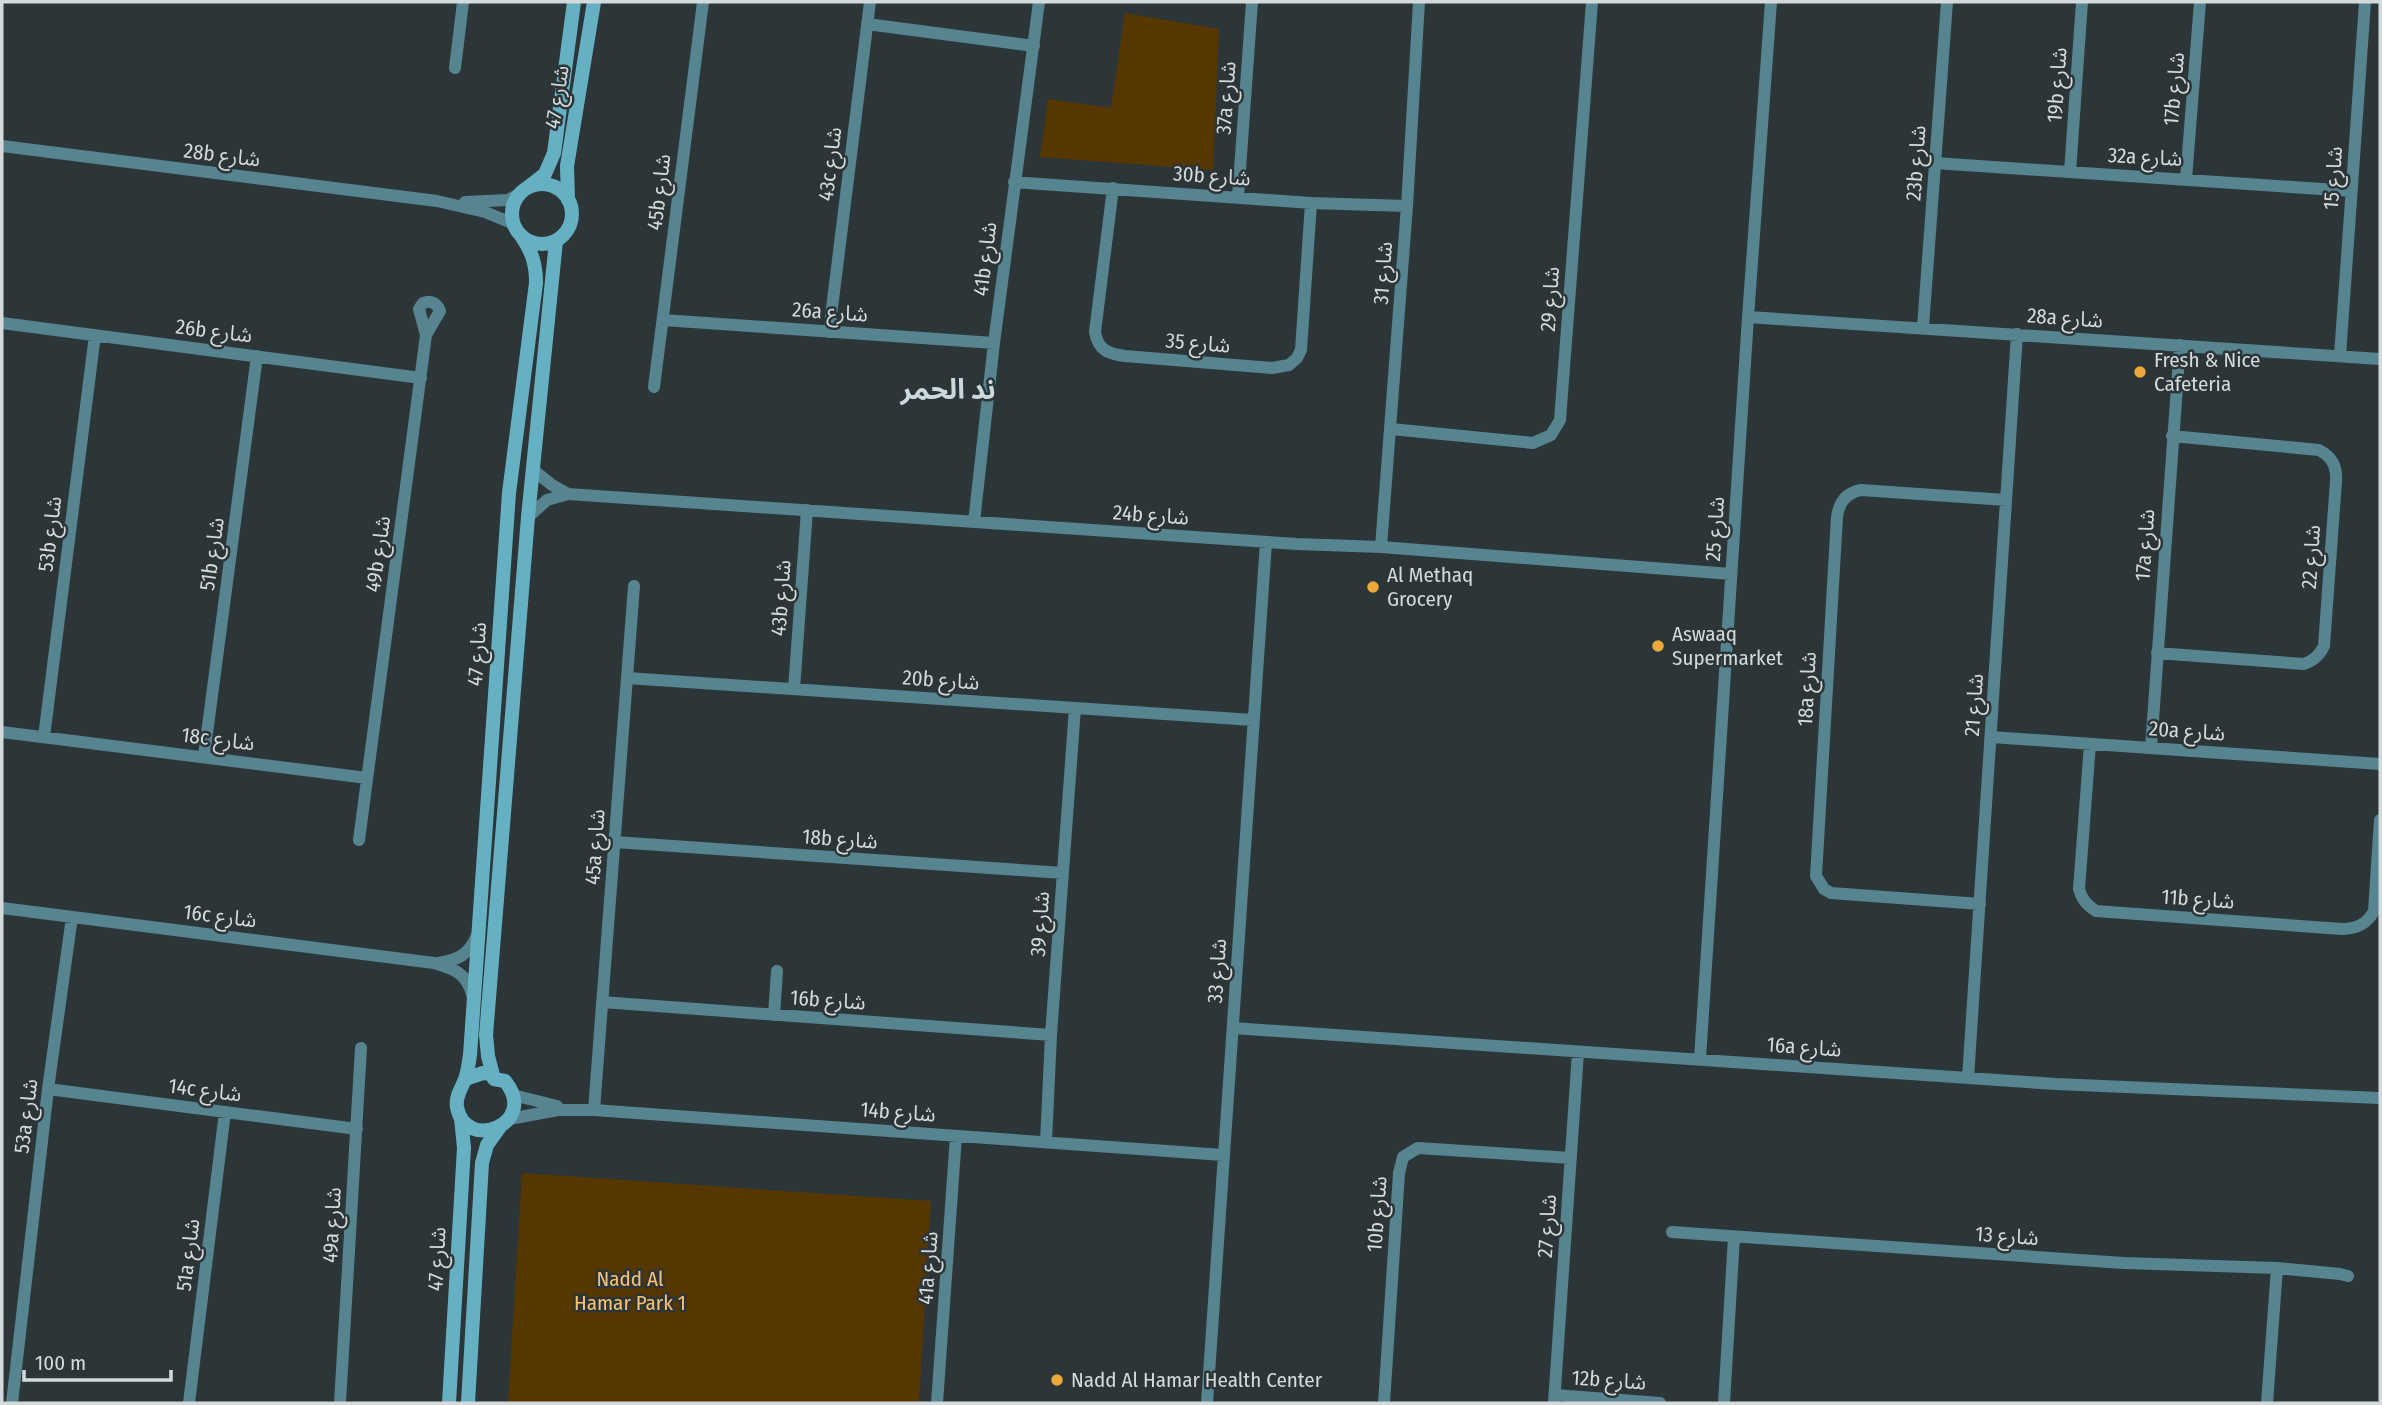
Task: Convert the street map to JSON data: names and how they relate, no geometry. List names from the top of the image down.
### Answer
{
  "streets": {
    "street": [
      "19b شارع",
      "17b شارع",
      "شارع 47",
      "37a شارع",
      "28b شارع",
      "32a شارع",
      "23b شارع",
      "43c شارع",
      "30b شارع",
      "شارع 15",
      "45b شارع",
      "41b شارع",
      "شارع 31",
      "شارع 29",
      "26a شارع",
      "28a شارع",
      "26b شارع",
      "شارع 35",
      "24b شارع",
      "شارع 25",
      "53b شارع",
      "17a شارع",
      "51b شارع",
      "49b شارع",
      "شارع 22",
      "43b شارع",
      "20b شارع",
      "18a شارع",
      "شارع 21",
      "20a شارع",
      "18c شارع",
      "18b شارع",
      "45a شارع",
      "11b شارع",
      "16c شارع",
      "شارع 39",
      "شارع 33",
      "16b شارع",
      "16a شارع",
      "14c شارع",
      "14b شارع",
      "53a شارع",
      "10b شارع",
      "49a شارع",
      "شارع 27",
      "شارع 13",
      "51a شارع",
      "41a شارع",
      "12b شارع"
    ]
  },
  "crossings": [
    ["19b شارع", "32a شارع"],
    ["17b شارع", "32a شارع"],
    ["شارع 47", "28b شارع"],
    ["شارع 47", "24b شارع"],
    ["شارع 47", "16c شارع"],
    ["شارع 47", "14b شارع"],
    ["37a شارع", "30b شارع"],
    ["32a شارع", "23b شارع"],
    ["32a شارع", "شارع 15"],
    ["23b شارع", "28a شارع"],
    ["43c شارع", "26a شارع"],
    ["30b شارع", "41b شارع"],
    ["30b شارع", "شارع 31"],
    ["30b شارع", "شارع 35"],
    ["شارع 15", "28a شارع"],
    ["45b شارع", "26a شارع"],
    ["41b شارع", "26a شارع"],
    ["41b شارع", "24b شارع"],
    ["شارع 31", "شارع 29"],
    ["شارع 31", "24b شارع"],
    ["28a شارع", "شارع 25"],
    ["28a شارع", "17a شارع"],
    ["28a شارع", "شارع 21"],
    ["26b شارع", "53b شارع"],
    ["26b شارع", "51b شارع"],
    ["26b شارع", "49b شارع"],
    ["24b شارع", "شارع 25"],
    ["24b شارع", "43b شارع"],
    ["24b شارع", "شارع 33"],
    ["شارع 25", "16a شارع"],
    ["53b شارع", "18c شارع"],
    ["17a شارع", "شارع 22"],
    ["17a شارع", "20a شارع"],
    ["51b شارع", "18c شارع"],
    ["49b شارع", "18c شارع"],
    ["43b شارع", "20b شارع"],
    ["20b شارع", "45a شارع"],
    ["20b شارع", "شارع 39"],
    ["20b شارع", "شارع 33"],
    ["18a شارع", "شارع 21"],
    ["شارع 21", "20a شارع"],
    ["شارع 21", "16a شارع"],
    ["20a شارع", "11b شارع"],
    ["18b شارع", "45a شارع"],
    ["18b شارع", "شارع 39"],
    ["45a شارع", "16b شارع"],
    ["45a شارع", "14b شارع"],
    ["16c شارع", "53a شارع"],
    ["شارع 39", "16b شارع"],
    ["شارع 39", "14b شارع"],
    ["شارع 33", "16a شارع"],
    ["شارع 33", "14b شارع"],
    ["16a شارع", "شارع 27"],
    ["14c شارع", "53a شارع"],
    ["14c شارع", "49a شارع"],
    ["14c شارع", "51a شارع"],
    ["14b شارع", "41a شارع"],
    ["10b شارع", "شارع 27"],
    ["شارع 27", "12b شارع"]
  ],
  "districts": ["ند الحمر"],
  "parks": ["Nadd Al Hamar Park 1"],
  "places": [
    "Fresh & Nice Cafeteria",
    "Al Methaq Grocery",
    "Aswaaq Supermarket",
    "Nadd Al Hamar Health Center"
  ],
  "scale_bar": "100 m"
}
